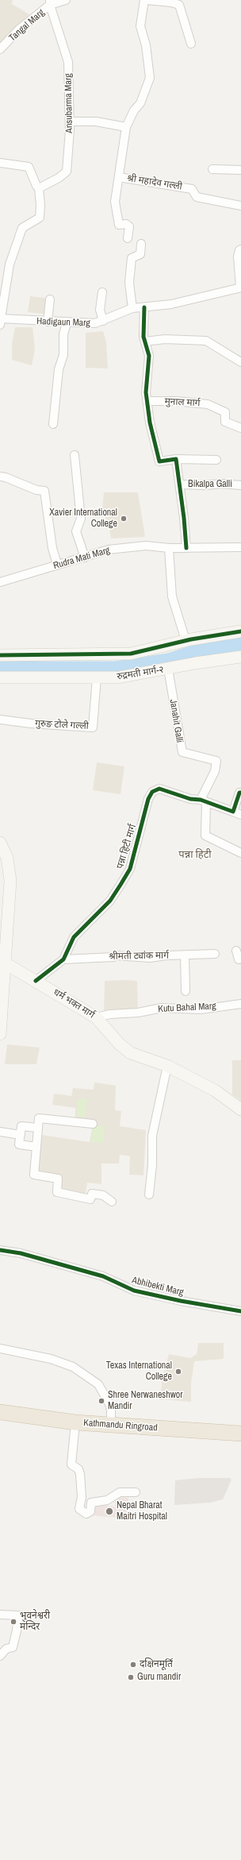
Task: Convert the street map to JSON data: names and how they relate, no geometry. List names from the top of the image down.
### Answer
{
  "streets": {
    "highway": ["Kathmandu Ringroad"],
    "street": [
      "Tangal Marg",
      "Ansubarma Marg",
      "श्री महादेव गल्ली",
      "Hadigaun Marg",
      "मुनाल मार्ग",
      "Bikalpa Galli",
      "Rudra Mati Marg",
      "रुद्रमती मार्ग-२",
      "Janahit Galli",
      "गुरुङ टोले गल्ली",
      "पन्ना हिटी मार्ग",
      "श्रीमती ट्यांक मार्ग",
      "धर्म भक्त मार्ग",
      "Kutu Bahal Marg",
      "Abhibekti Marg"
    ]
  },
  "crossings": [
    ["Tangal Marg", "Ansubarma Marg"],
    ["रुद्रमती मार्ग-२", "Janahit Galli"],
    ["रुद्रमती मार्ग-२", "गुरुङ टोले गल्ली"],
    ["Janahit Galli", "पन्ना हिटी मार्ग"],
    ["पन्ना हिटी मार्ग", "श्रीमती ट्यांक मार्ग"],
    ["पन्ना हिटी मार्ग", "धर्म भक्त मार्ग"],
    ["धर्म भक्त मार्ग", "Kutu Bahal Marg"]
  ],
  "districts": ["पन्ना हिटी"],
  "places": [
    "Xavier International College",
    "Texas International College",
    "Shree Nerwaneshwor Mandir",
    "Nepal Bharat Maitri Hospital",
    "भुवनेश्वरी मन्दिर",
    "दक्षिनमूर्ति",
    "Guru mandir"
  ]
}
